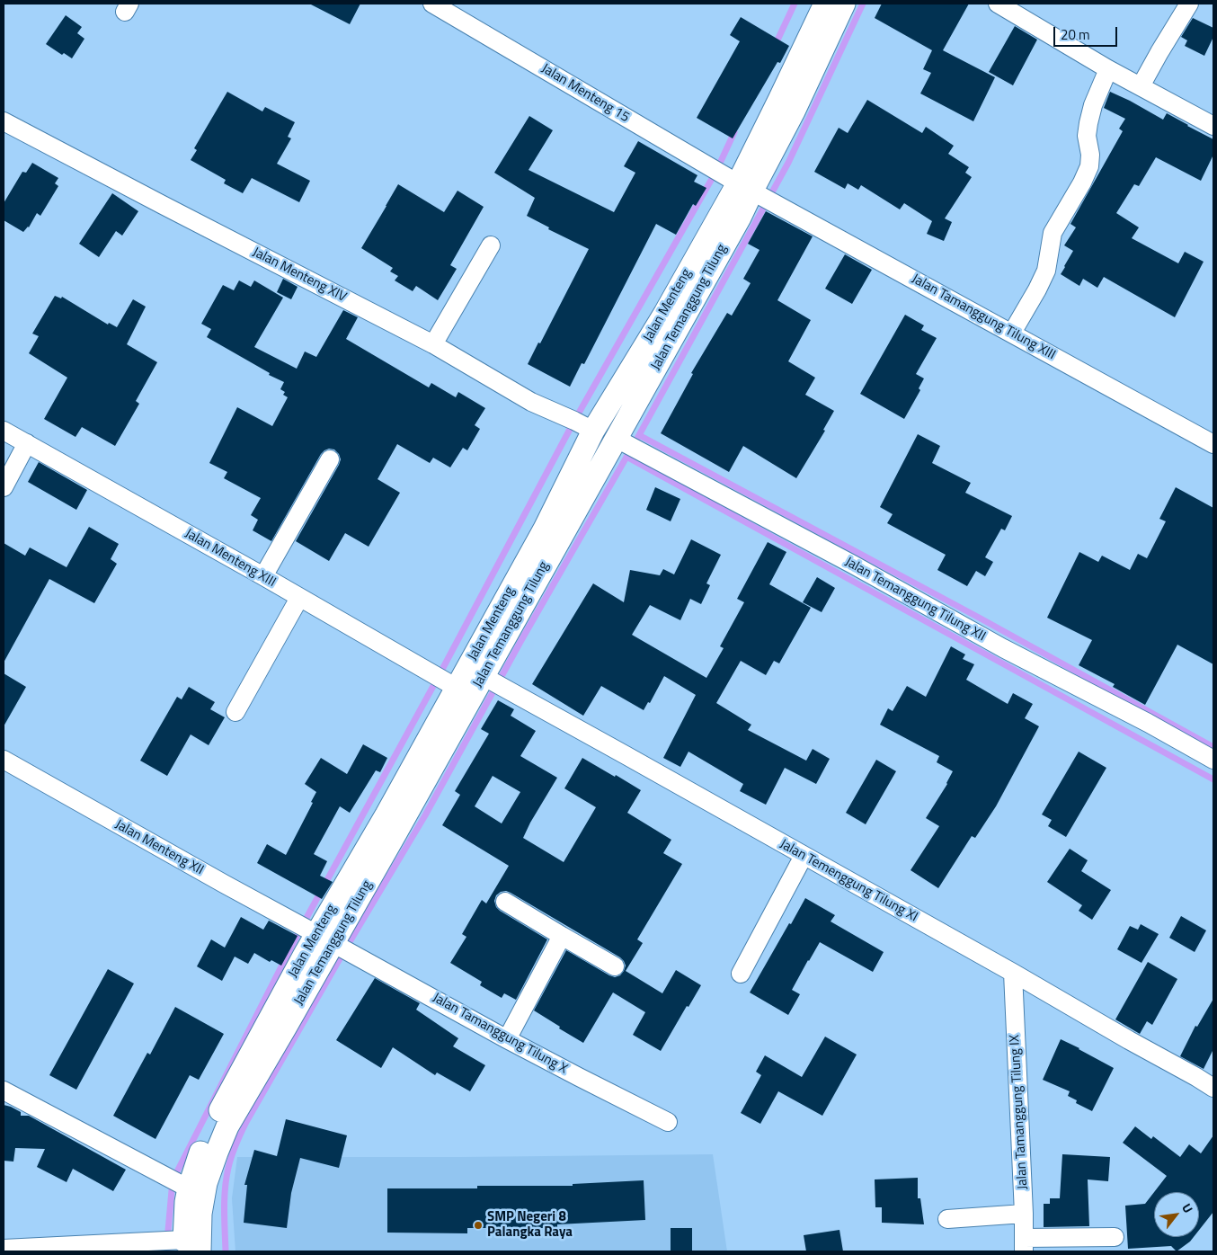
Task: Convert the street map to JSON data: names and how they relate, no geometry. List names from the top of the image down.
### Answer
{
  "streets": {
    "street": [
      "Jalan Menteng 15",
      "Jalan Menteng XIV",
      "Jalan Menteng",
      "Jalan Temanggung Tilung",
      "Jalan Tamanggung Tilung XIII",
      "Jalan Menteng XIII",
      "Jalan Temanggung Tilung XII",
      "Jalan Menteng XII",
      "Jalan Temenggung Tilung XI",
      "Jalan Tamanggung Tilung X",
      "Jalan Tamanggung Tilung IX"
    ]
  },
  "crossings": [
    ["Jalan Menteng 15", "Jalan Menteng"],
    ["Jalan Menteng 15", "Jalan Temanggung Tilung"],
    ["Jalan Menteng 15", "Jalan Tamanggung Tilung XIII"],
    ["Jalan Menteng XIV", "Jalan Menteng"],
    ["Jalan Menteng", "Jalan Temanggung Tilung"],
    ["Jalan Menteng", "Jalan Tamanggung Tilung XIII"],
    ["Jalan Menteng", "Jalan Menteng XIII"],
    ["Jalan Menteng", "Jalan Menteng XII"],
    ["Jalan Menteng", "Jalan Tamanggung Tilung X"],
    ["Jalan Temanggung Tilung", "Jalan Tamanggung Tilung XIII"],
    ["Jalan Temanggung Tilung", "Jalan Temanggung Tilung XII"],
    ["Jalan Temanggung Tilung", "Jalan Menteng XII"],
    ["Jalan Temanggung Tilung", "Jalan Temenggung Tilung XI"],
    ["Jalan Temanggung Tilung", "Jalan Tamanggung Tilung X"],
    ["Jalan Menteng XII", "Jalan Tamanggung Tilung X"],
    ["Jalan Temenggung Tilung XI", "Jalan Tamanggung Tilung IX"]
  ],
  "places": ["SMP Negeri 8 Palangka Raya"],
  "scale_bar": "20 m",
  "north": "top right"
}
